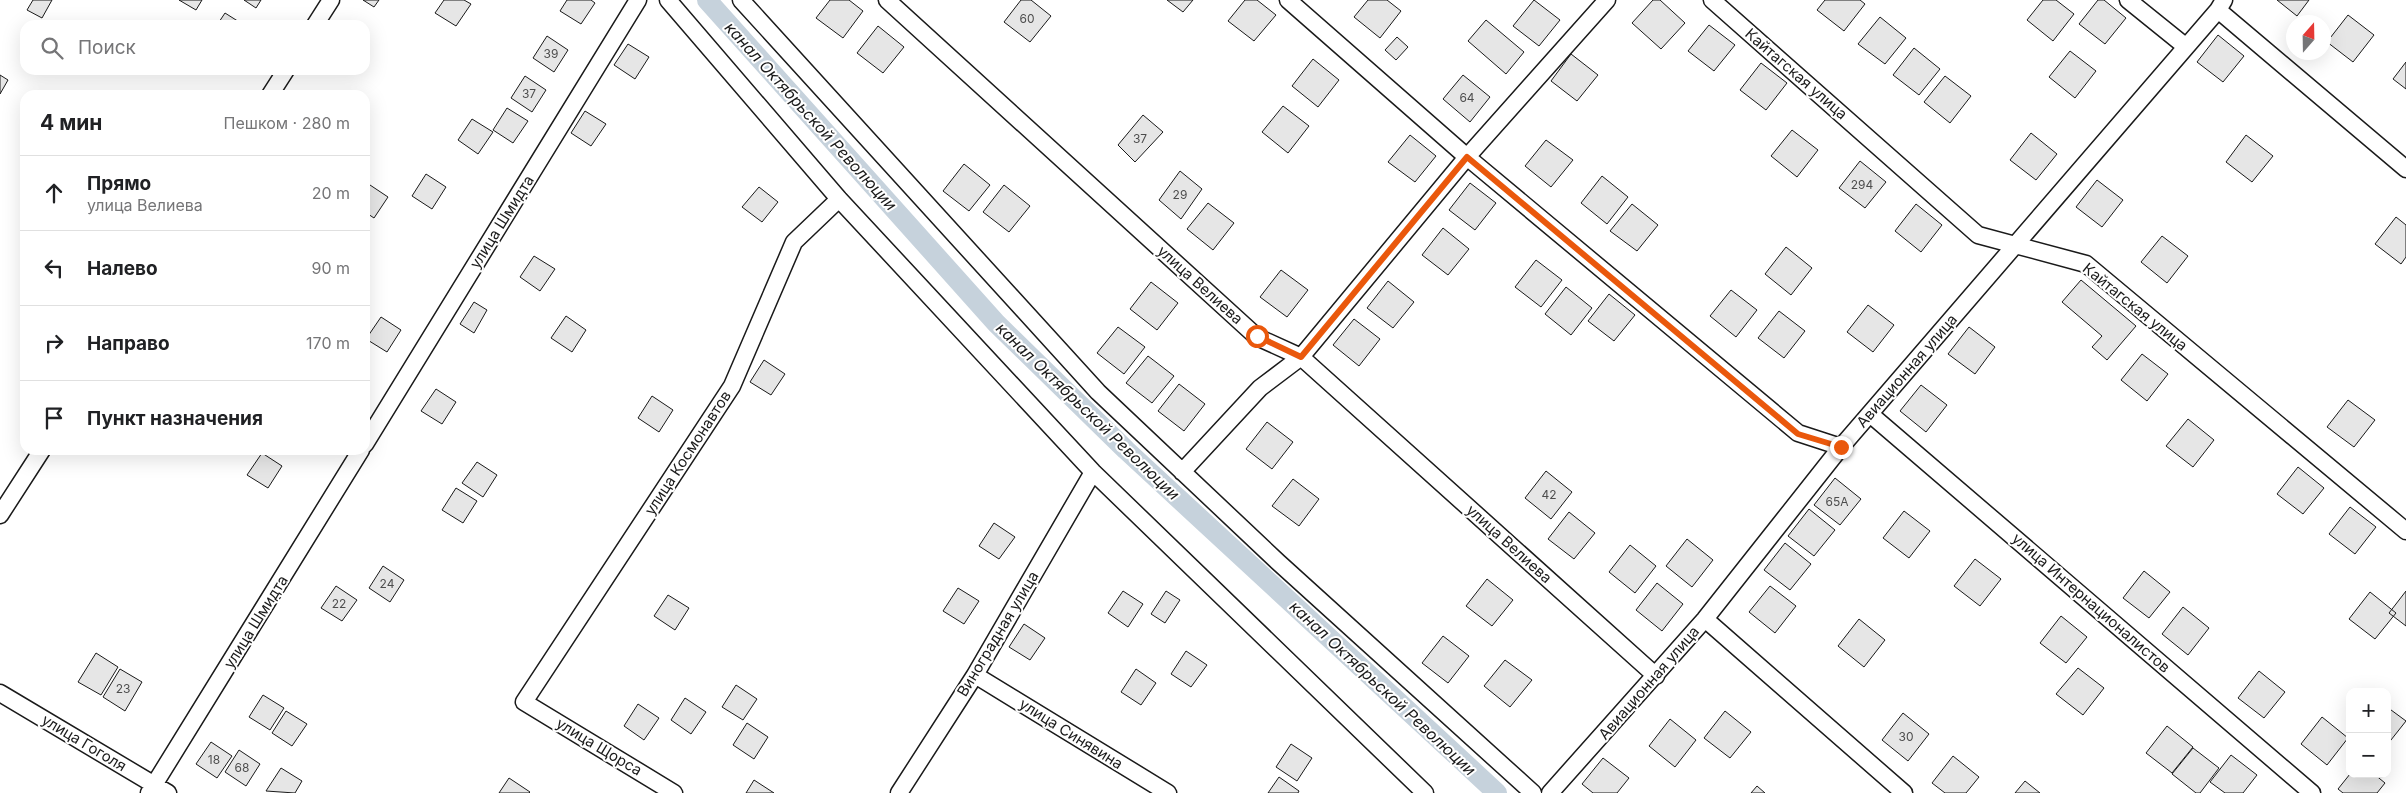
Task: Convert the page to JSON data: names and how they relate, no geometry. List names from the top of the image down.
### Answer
{
  "streets": {
    "street": [
      "Кайтагская улица",
      "улица Шмидта",
      "улица Велиева",
      "Авиационная улица",
      "улица Космонавтов",
      "улица Интернационалистов",
      "Виноградная улица",
      "улица Синявина",
      "улица Гоголя",
      "улица Щорса"
    ]
  },
  "crossings": [
    ["Кайтагская улица", "Авиационная улица"],
    ["улица Шмидта", "улица Гоголя"],
    ["улица Велиева", "Авиационная улица"],
    ["Авиационная улица", "улица Интернационалистов"],
    ["улица Космонавтов", "улица Щорса"],
    ["Виноградная улица", "улица Синявина"]
  ],
  "water": ["канал Октябрьской Революции"],
  "house_numbers": [
    "60",
    "39",
    "37",
    "64",
    "37",
    "294",
    "29",
    "42",
    "65А",
    "24",
    "22",
    "23",
    "30",
    "18",
    "68"
  ],
  "north": "top",
  "page": {
    "search": "Поиск",
    "heading": ["4 мин", "Пешком · 280 m"],
    "list": [
      ["Прямо", "улица Велиева", "20 m"],
      ["Налево", "90 m"],
      ["Направо", "170 m"],
      "Пункт назначения"
    ],
    "map_buttons": ["+", "−"]
  }
}
